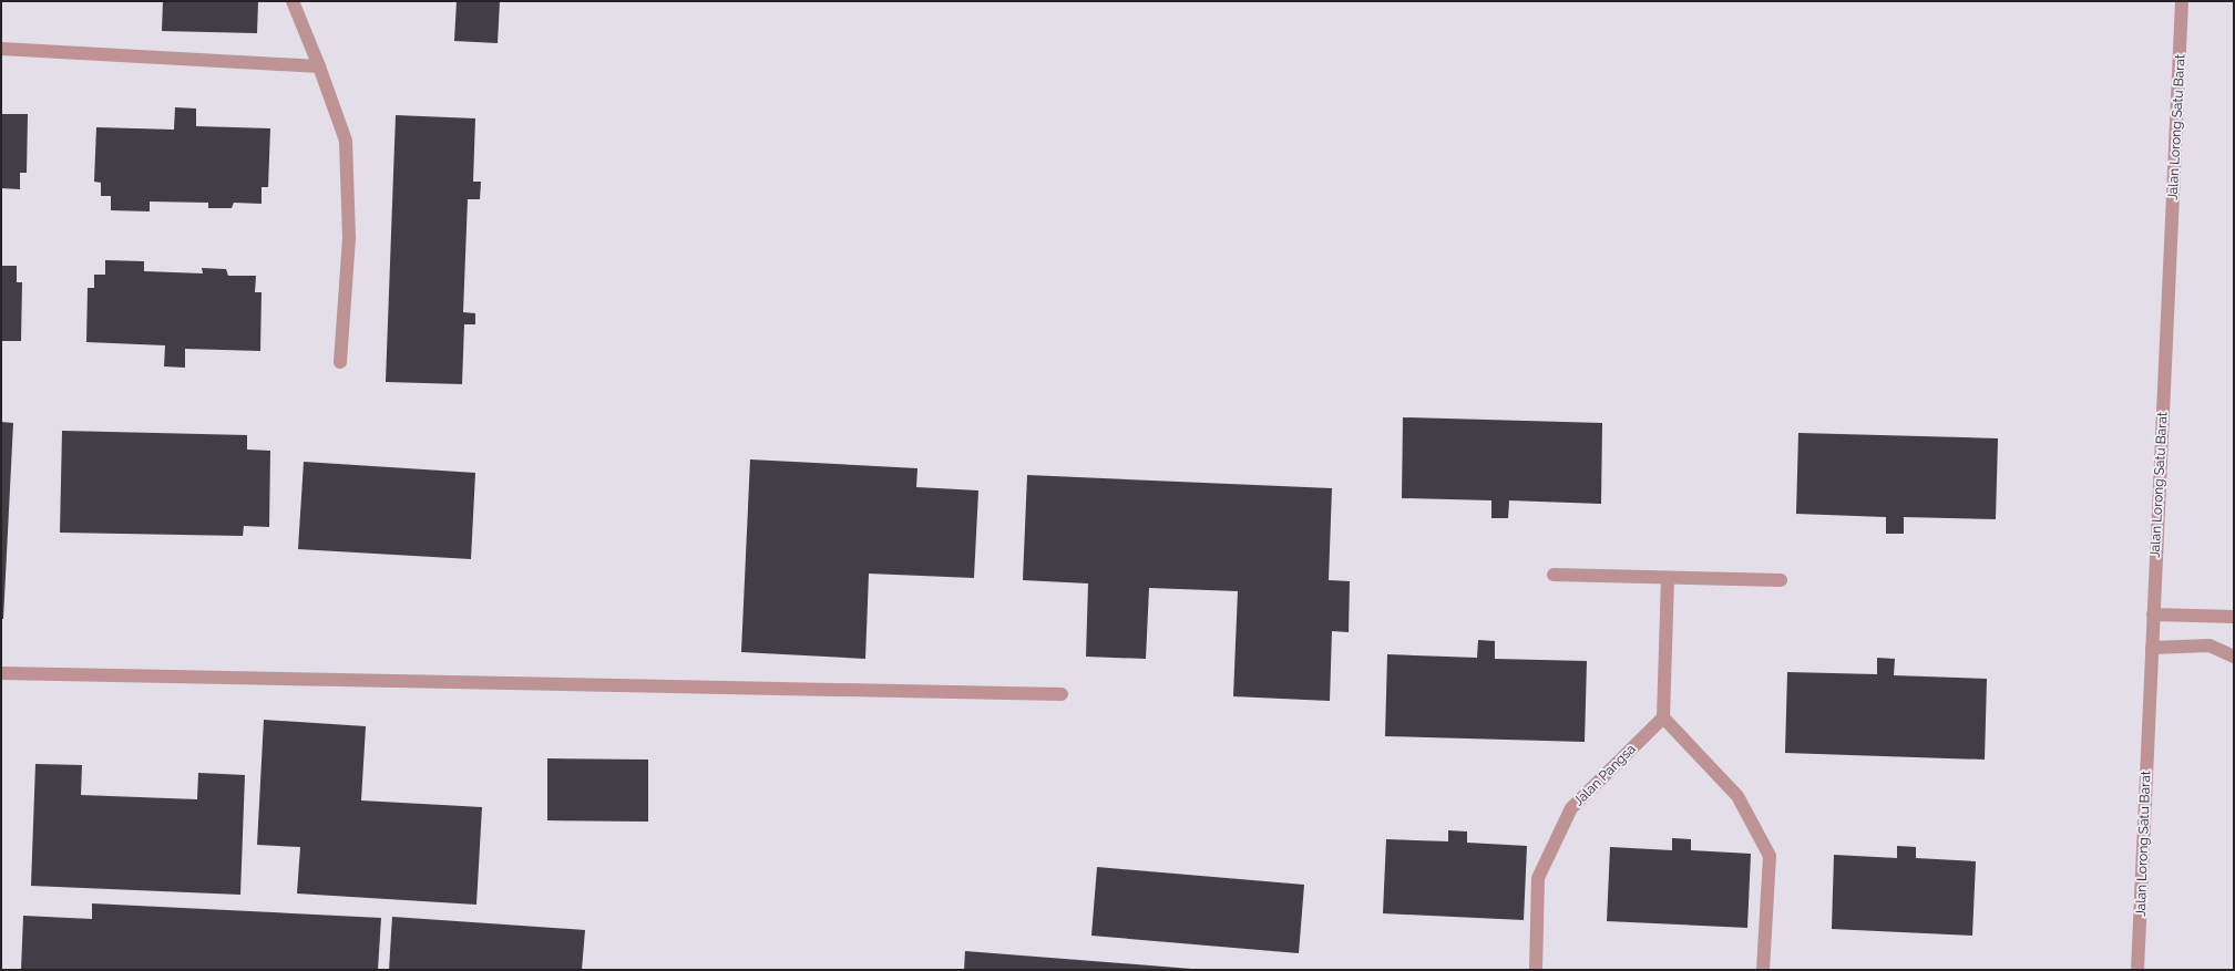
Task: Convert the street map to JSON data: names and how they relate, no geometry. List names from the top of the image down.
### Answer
{
  "streets": {
    "street": ["Jalan Lorong Satu Barat", "Jalan Pangsa"]
  }
}
